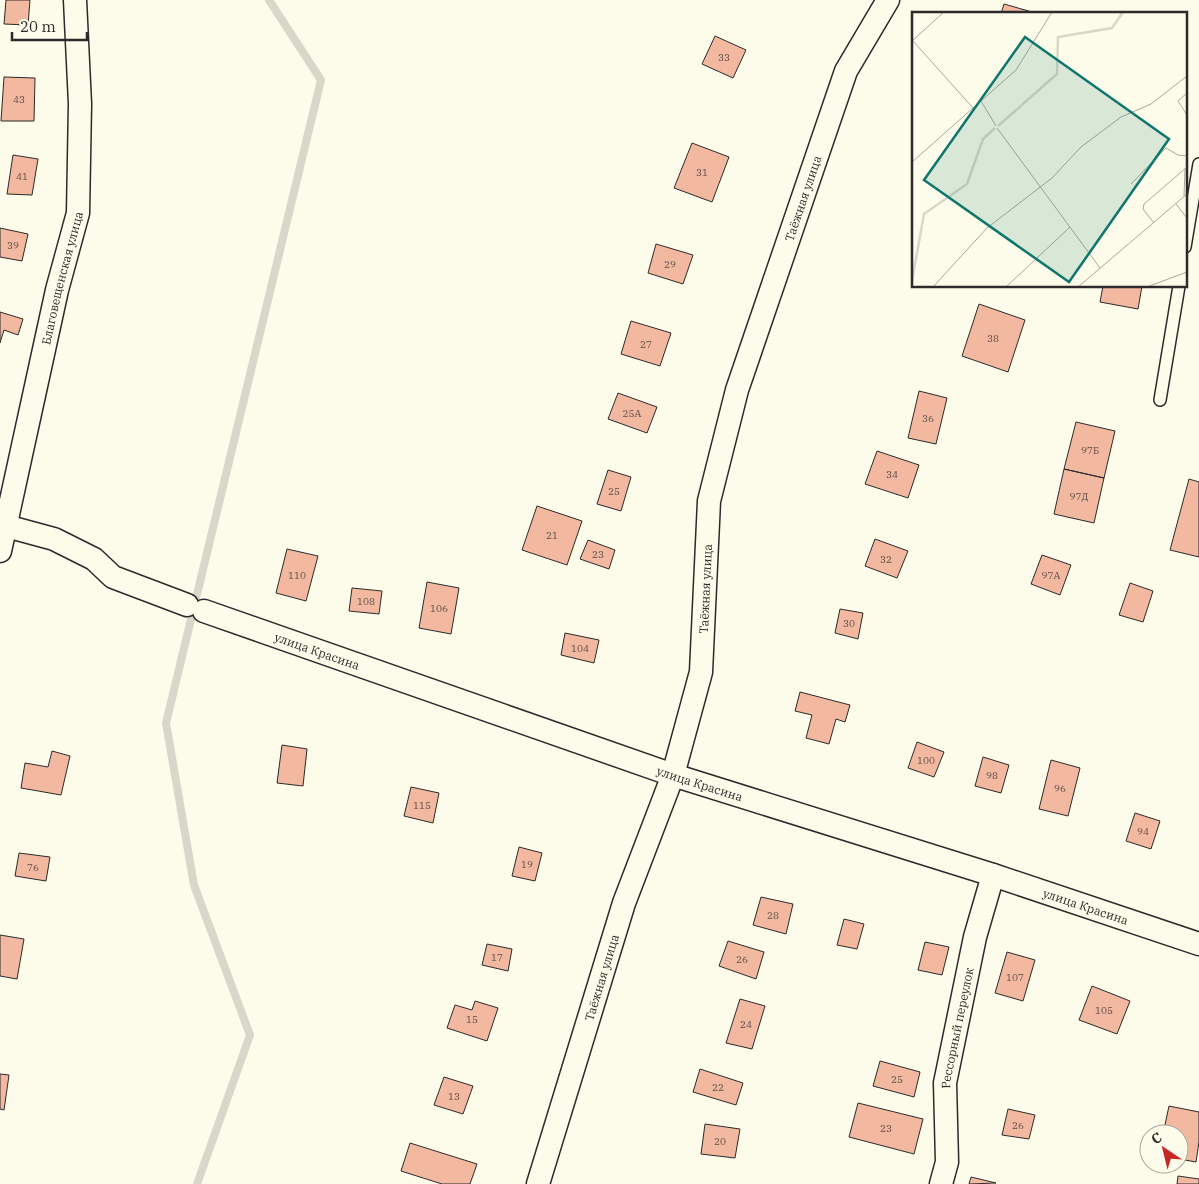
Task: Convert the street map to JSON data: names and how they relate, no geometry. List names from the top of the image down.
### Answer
{
  "streets": {
    "street": [
      "Таёжная улица",
      "Благовещенская улица",
      "улица Красина",
      "Рессорный переулок"
    ]
  },
  "crossings": [
    ["Таёжная улица", "улица Красина"],
    ["Благовещенская улица", "улица Красина"],
    ["улица Красина", "Рессорный переулок"]
  ],
  "house_numbers": [
    "33",
    "43",
    "31",
    "41",
    "39",
    "29",
    "38",
    "27",
    "25А",
    "36",
    "97Б",
    "34",
    "25",
    "97Д",
    "21",
    "23",
    "32",
    "110",
    "97А",
    "108",
    "106",
    "30",
    "104",
    "100",
    "98",
    "96",
    "115",
    "94",
    "19",
    "76",
    "28",
    "17",
    "26",
    "107",
    "105",
    "15",
    "24",
    "25",
    "22",
    "13",
    "26",
    "23",
    "20"
  ],
  "scale_bar": "20 m",
  "north": "top left"
}
